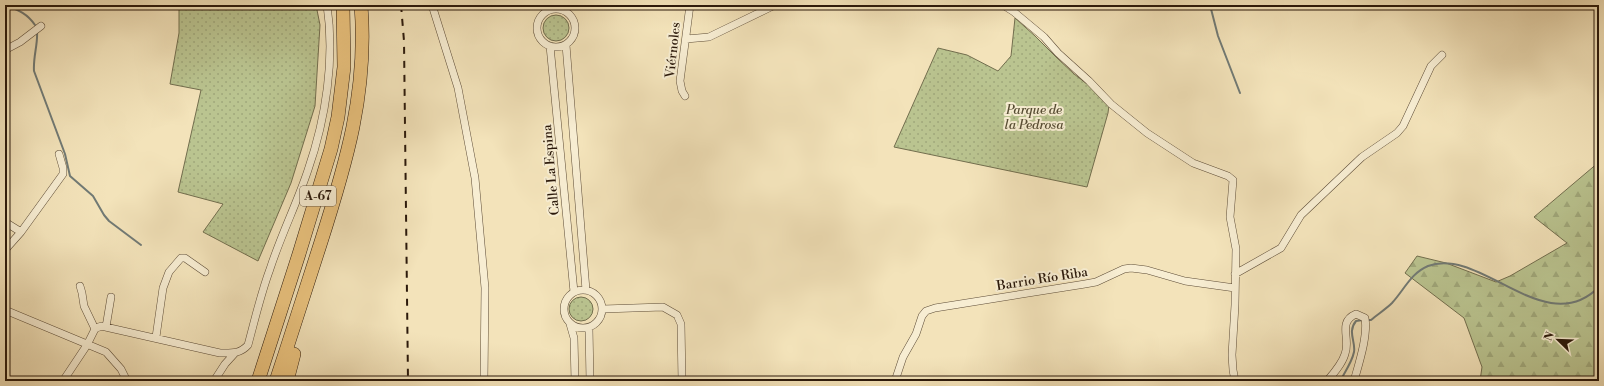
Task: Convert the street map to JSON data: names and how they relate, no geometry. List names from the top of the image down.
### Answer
{
  "streets": {
    "highway": ["A-67"],
    "street": ["Viérnoles", "Calle La Espina", "Barrio Río Riba"]
  },
  "parks": ["Parque de la Pedrosa"],
  "north": "top left"
}
